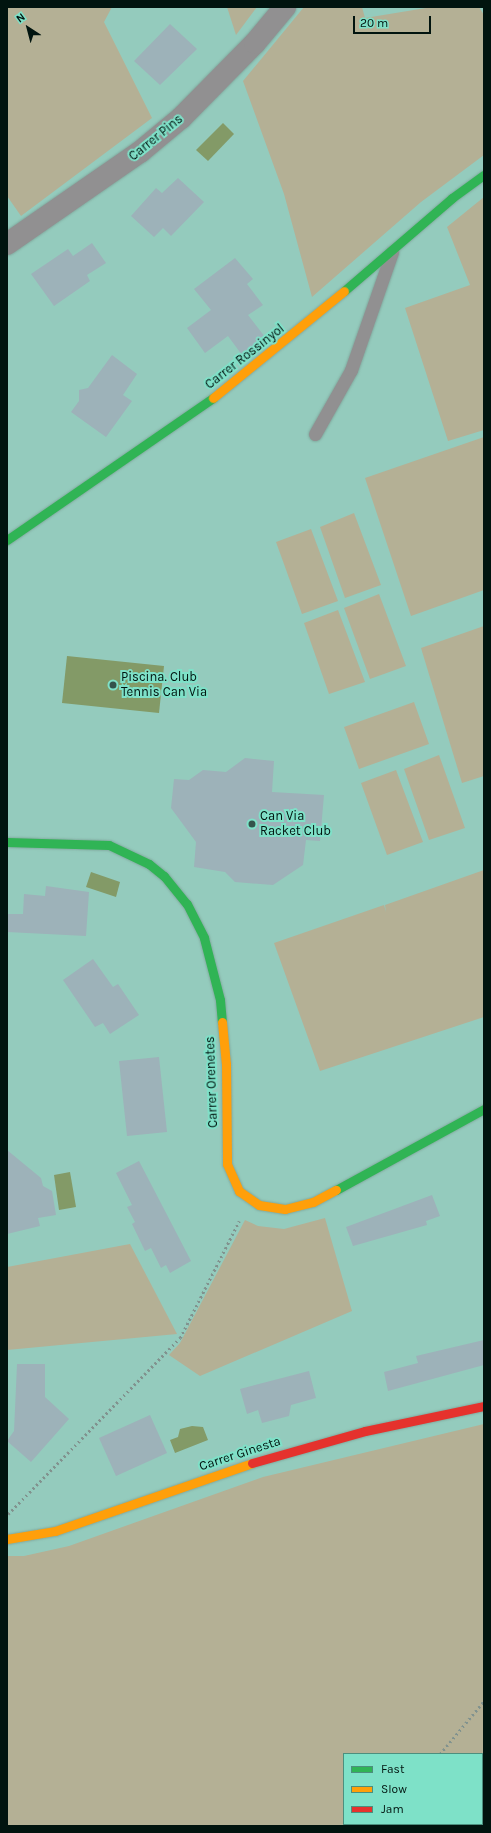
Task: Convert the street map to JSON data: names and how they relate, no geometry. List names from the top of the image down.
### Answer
{
  "streets": {
    "street": [
      "Carrer Pins",
      "Carrer Rossinyol",
      "Carrer Orenetes",
      "Carrer Ginesta"
    ]
  },
  "places": ["Piscina. Club Tennis Can Via", "Can Via Racket Club"],
  "legend": ["Fast", "Slow", "Jam"],
  "scale_bar": "20 m",
  "north": "top left"
}
